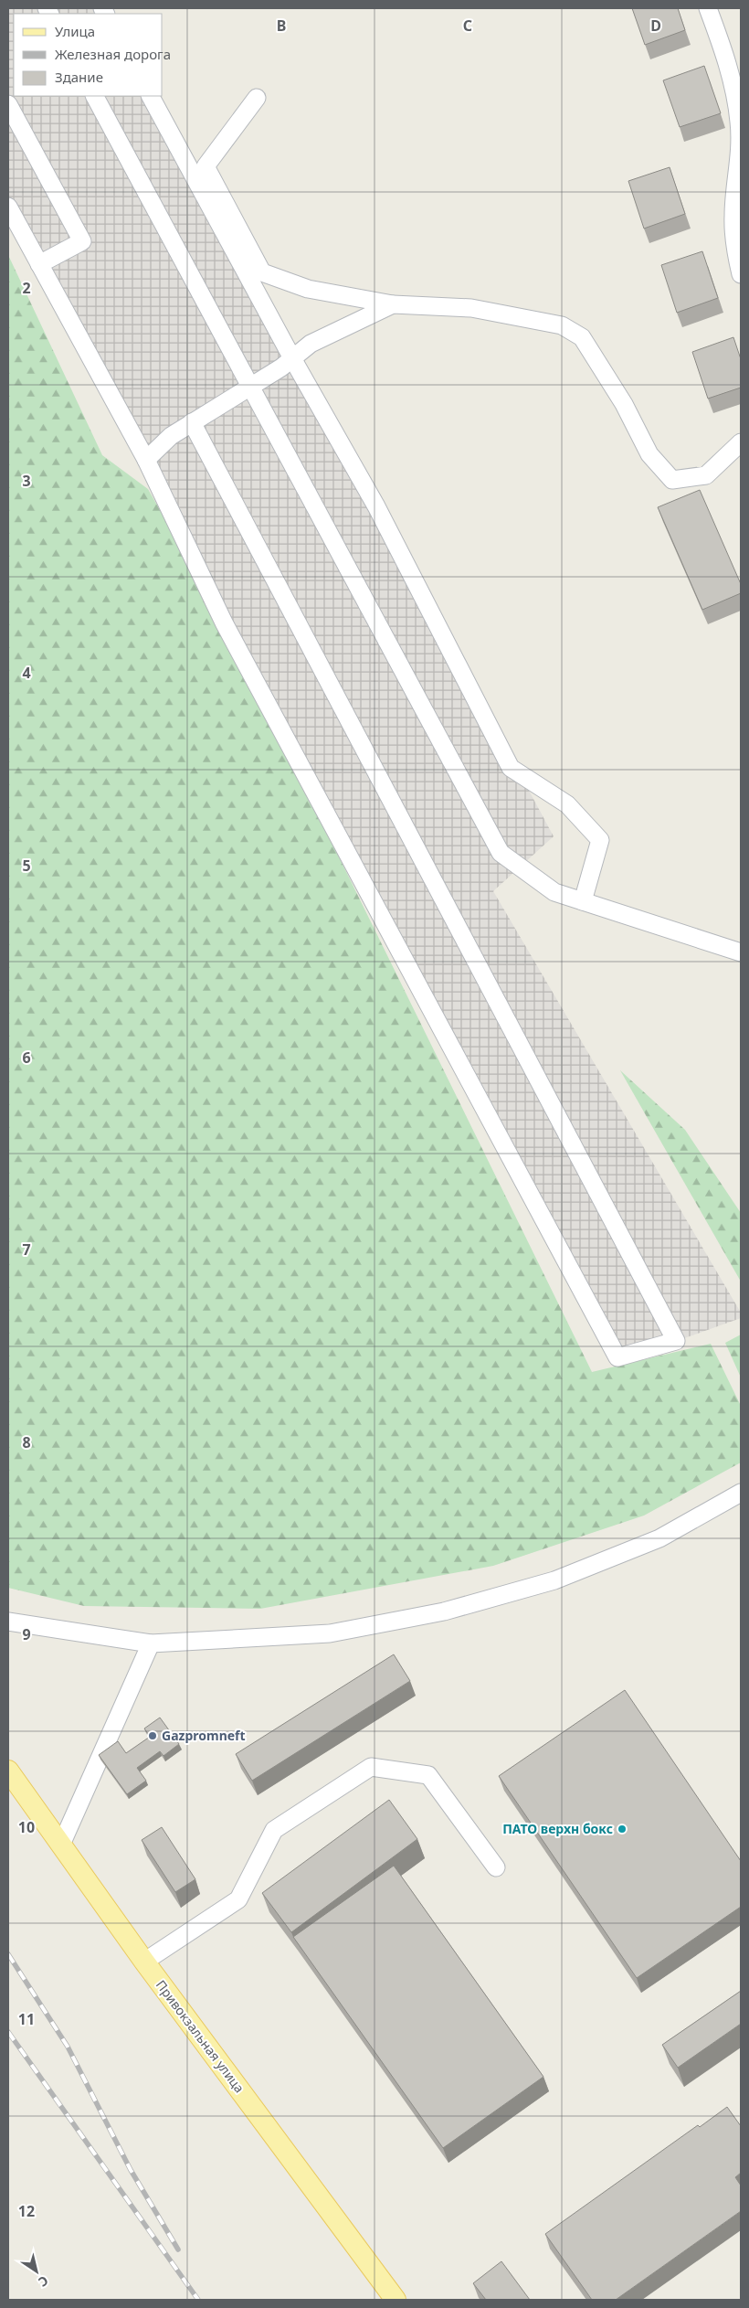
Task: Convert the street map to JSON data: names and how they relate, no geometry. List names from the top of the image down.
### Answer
{
  "streets": {
    "main road": ["Привокзальная улица"]
  },
  "places": ["Gazpromneft", "ПАТО верхн бокс"],
  "legend": ["Улица", "Железная дорога", "Здание"],
  "north": "bottom right",
  "grid": {
    "columns": ["B", "C", "D"],
    "rows": [
      "2",
      "3",
      "4",
      "5",
      "6",
      "7",
      "8",
      "9",
      "10",
      "11",
      "12"
    ]
  }
}
